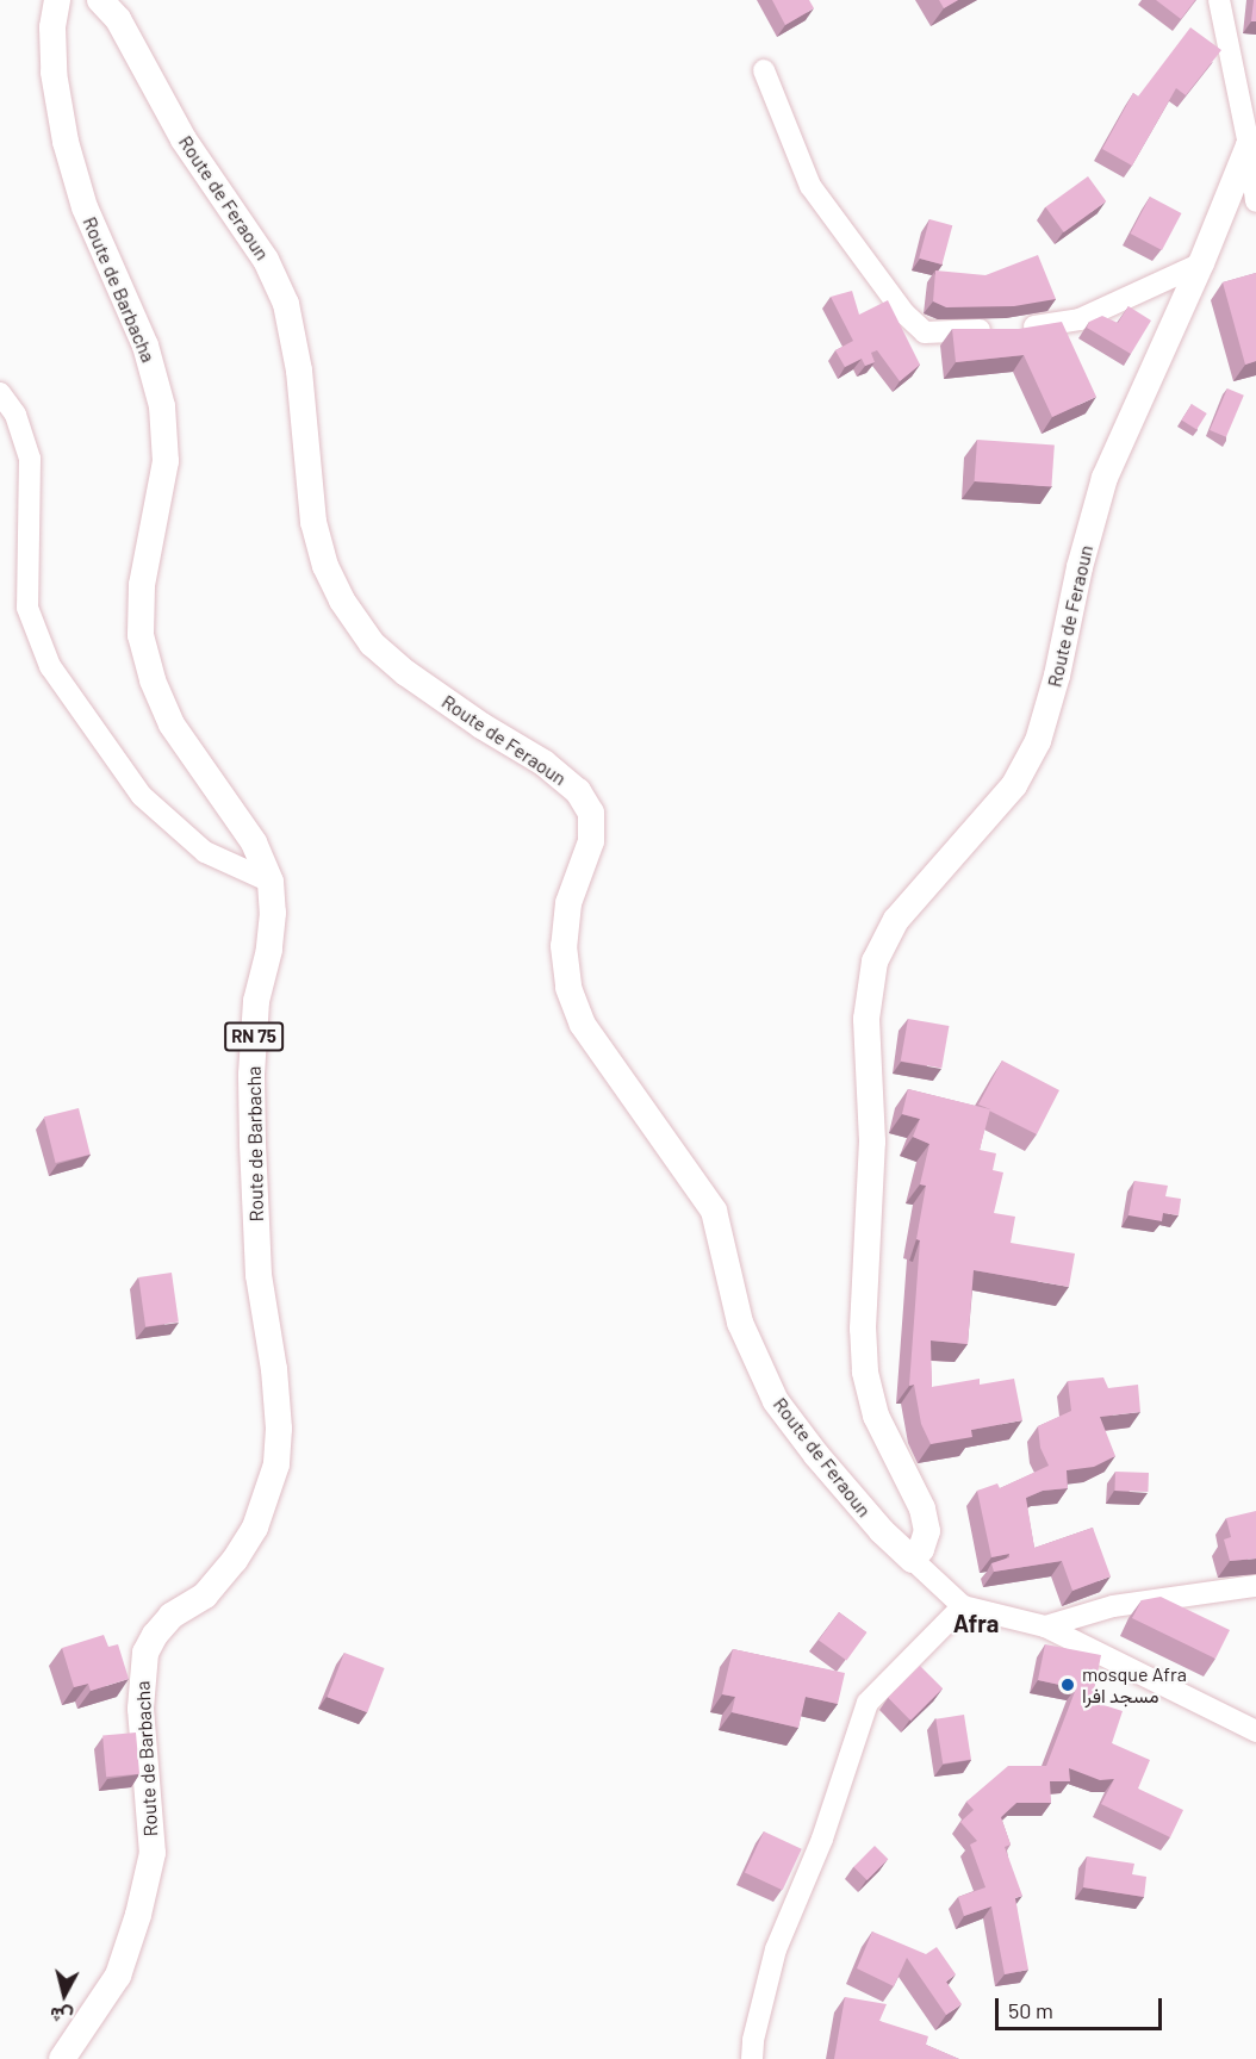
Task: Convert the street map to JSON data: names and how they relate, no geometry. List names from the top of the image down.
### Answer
{
  "streets": {
    "main road": ["Route de Feraoun", "Route de Barbacha", "RN 75"]
  },
  "districts": ["Afra"],
  "places": ["mosque Afra مسجد افرا"],
  "scale_bar": "50 m",
  "north": "bottom"
}
